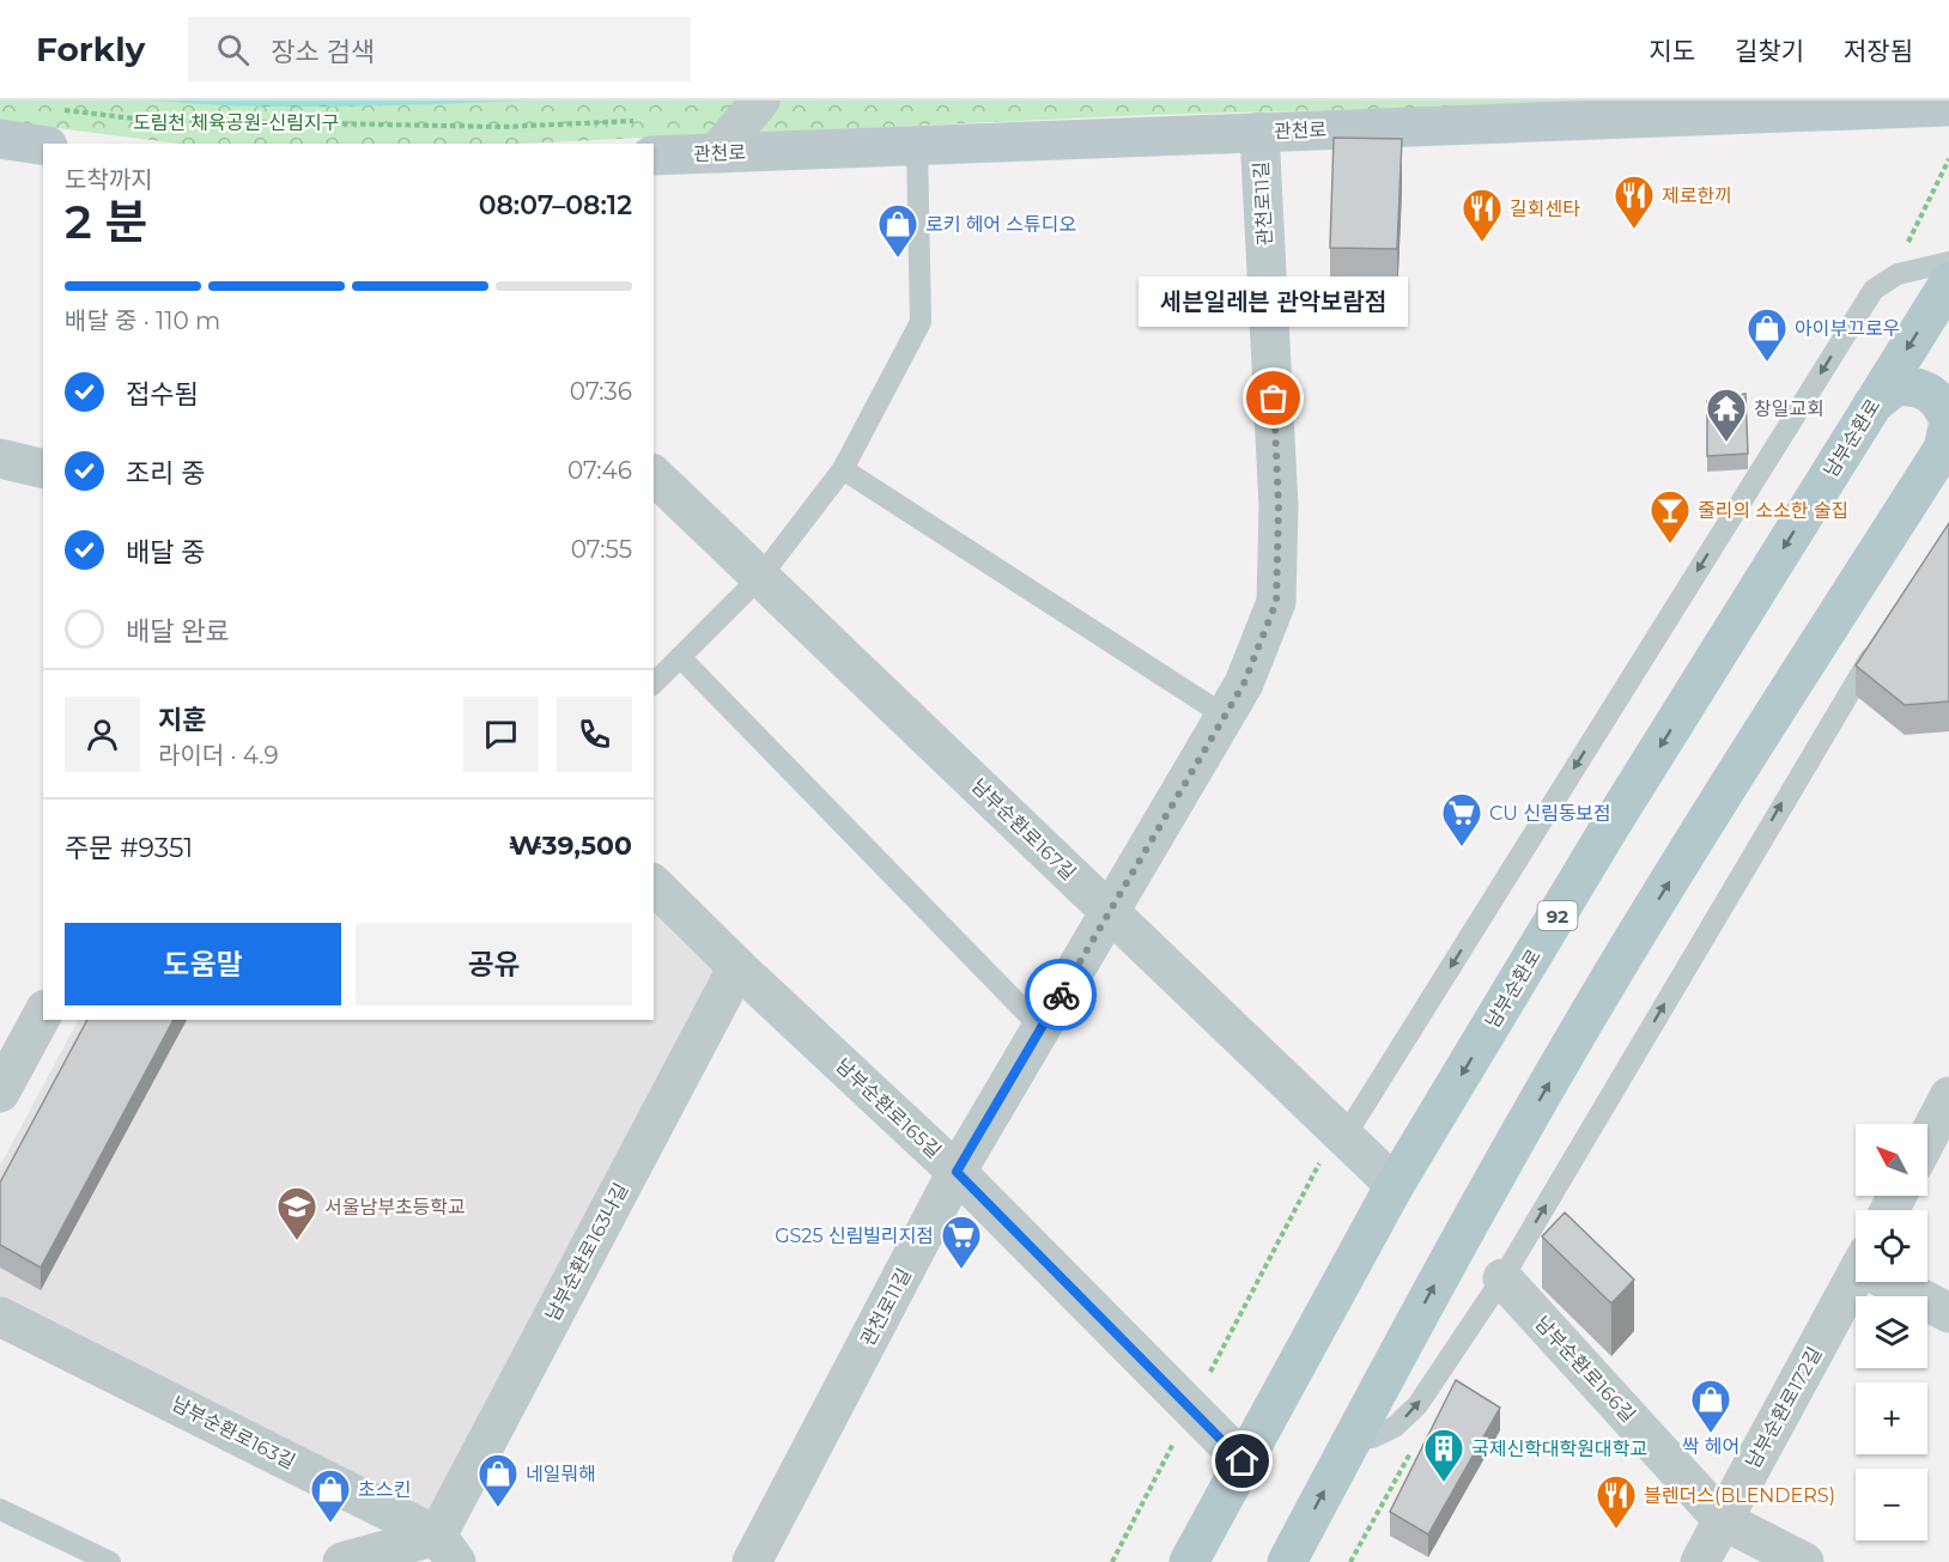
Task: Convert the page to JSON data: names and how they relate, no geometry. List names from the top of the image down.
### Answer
{
  "streets": {
    "main road": ["관천로", "남부순환로", "92"],
    "street": [
      "관천로11길",
      "남부순환로167길",
      "남부순환로165길",
      "남부순환로163나길",
      "남부순환로166길",
      "남부순환로172길",
      "남부순환로163길"
    ]
  },
  "crossings": [
    ["관천로", "관천로11길"],
    ["관천로11길", "남부순환로167길"],
    ["관천로11길", "남부순환로165길"],
    ["남부순환로", "남부순환로167길"],
    ["남부순환로", "남부순환로165길"],
    ["남부순환로165길", "남부순환로163나길"],
    ["남부순환로163나길", "남부순환로163길"],
    ["남부순환로166길", "남부순환로172길"]
  ],
  "parks": ["도림천 체육공원-신림지구"],
  "places": {
    "restaurant": ["제로한끼", "길회센타", "블렌더스(BLENDERS)"],
    "shop": [
      "로키 헤어 스튜디오",
      "아이부끄로우",
      "싹 헤어",
      "네일뭐해",
      "초스킨"
    ],
    "other": ["세븐일레븐 관악보람점"],
    "temple": ["창일교회"],
    "bar": ["줄리의 소소한 술집"],
    "supermarket": ["CU 신림동보점", "GS25 신림빌리지점"],
    "school or university": ["서울남부초등학교"],
    "building": ["국제신학대학원대학교"]
  },
  "north": "top left",
  "page": {
    "header": "Forkly",
    "search": "장소 검색",
    "nav": ["지도", "길찾기", "저장됨"],
    "heading": ["2 분", "도착까지", "08:07–08:12"],
    "panel": [
      "지훈",
      "라이더 · 4.9",
      "주문 #9351",
      "₩39,500"
    ],
    "bar": "배달 중 · 110 m",
    "bubble": "세븐일레븐 관악보람점",
    "list": [
      ["접수됨", "07:36"],
      ["조리 중", "07:46"],
      ["배달 중", "07:55"],
      "배달 완료"
    ],
    "buttons": ["도움말", "공유"],
    "map_buttons": ["+", "−"]
  }
}
